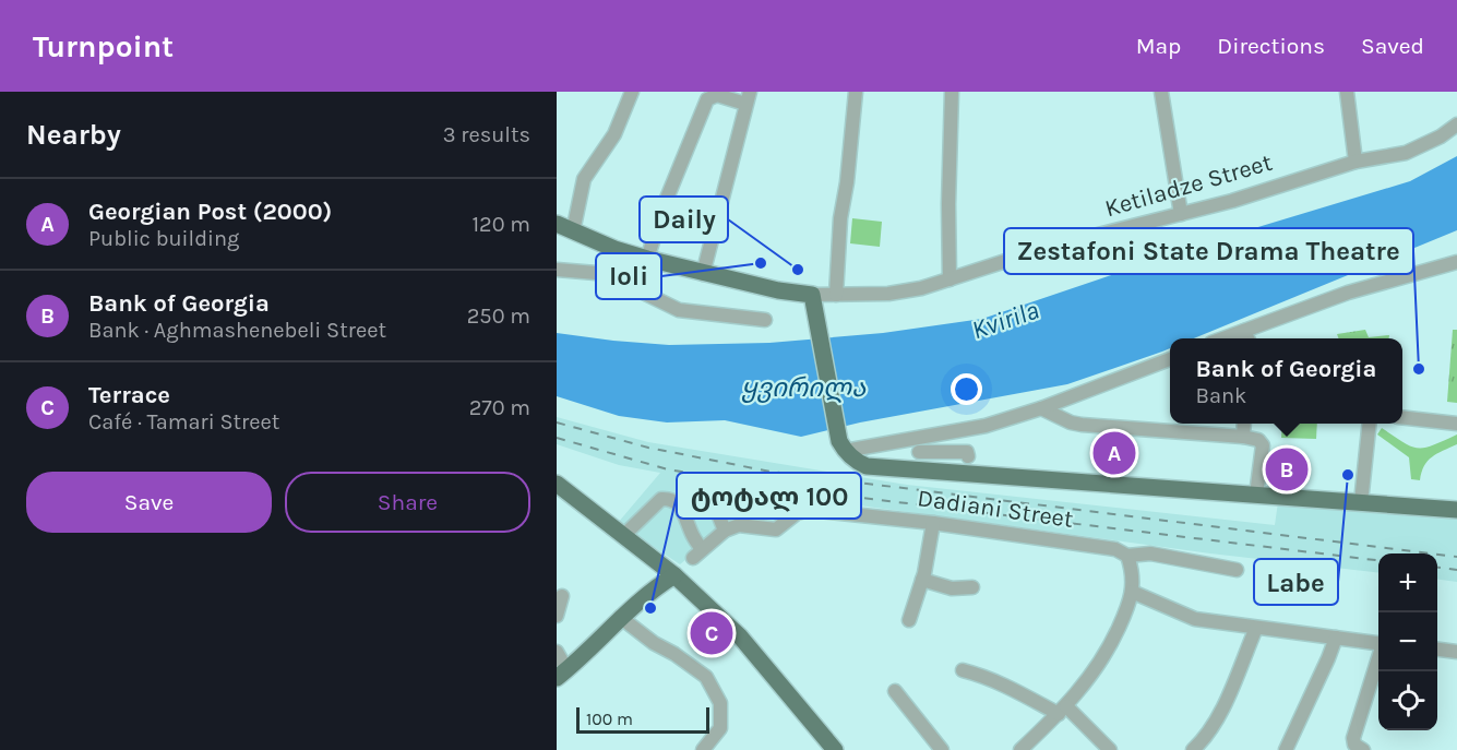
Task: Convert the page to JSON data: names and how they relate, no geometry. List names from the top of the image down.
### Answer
{
  "streets": {
    "street": ["Ketiladze Street", "Dadiani Street"]
  },
  "water": ["Kvirila", "ყვირილა"],
  "places": [
    "Ioli",
    "Daily",
    "Zestafoni State Drama Theatre",
    "Labe",
    "ტოტალ 100"
  ],
  "scale_bar": "100 m",
  "page": {
    "header": "Turnpoint",
    "nav": ["Map", "Directions", "Saved"],
    "heading": ["Nearby", "3 results"],
    "list": [
      {
        "mark": "A",
        "name": "Georgian Post (2000)",
        "note": "Public building",
        "value": "120 m"
      },
      {
        "mark": "B",
        "name": "Bank of Georgia",
        "note": "Bank · Aghmashenebeli Street",
        "value": "250 m"
      },
      {
        "mark": "C",
        "name": "Terrace",
        "note": "Café · Tamari Street",
        "value": "270 m"
      }
    ],
    "popup": ["Bank of Georgia", "Bank"],
    "pins": ["A", "B", "C"],
    "buttons": ["Save", "Share"],
    "map_buttons": ["+", "−"],
    "scale": "100 m"
  }
}
